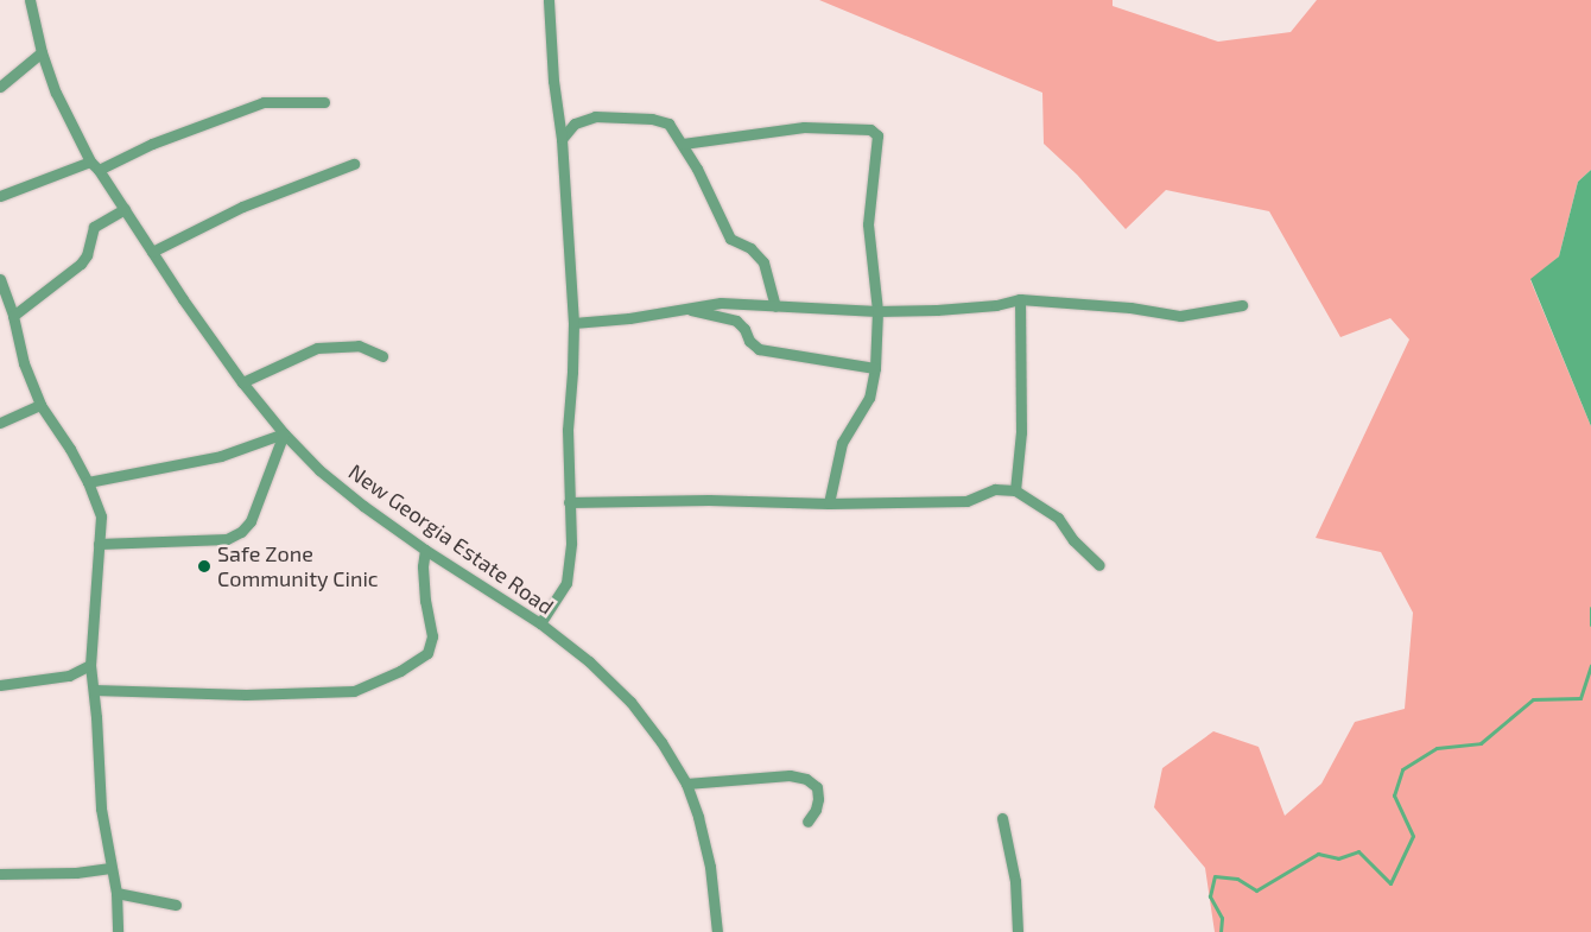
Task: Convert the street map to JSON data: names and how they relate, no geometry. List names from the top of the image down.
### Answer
{
  "streets": {
    "street": ["New Georgia Estate Road"]
  },
  "places": ["Safe Zone Community Cinic"]
}
